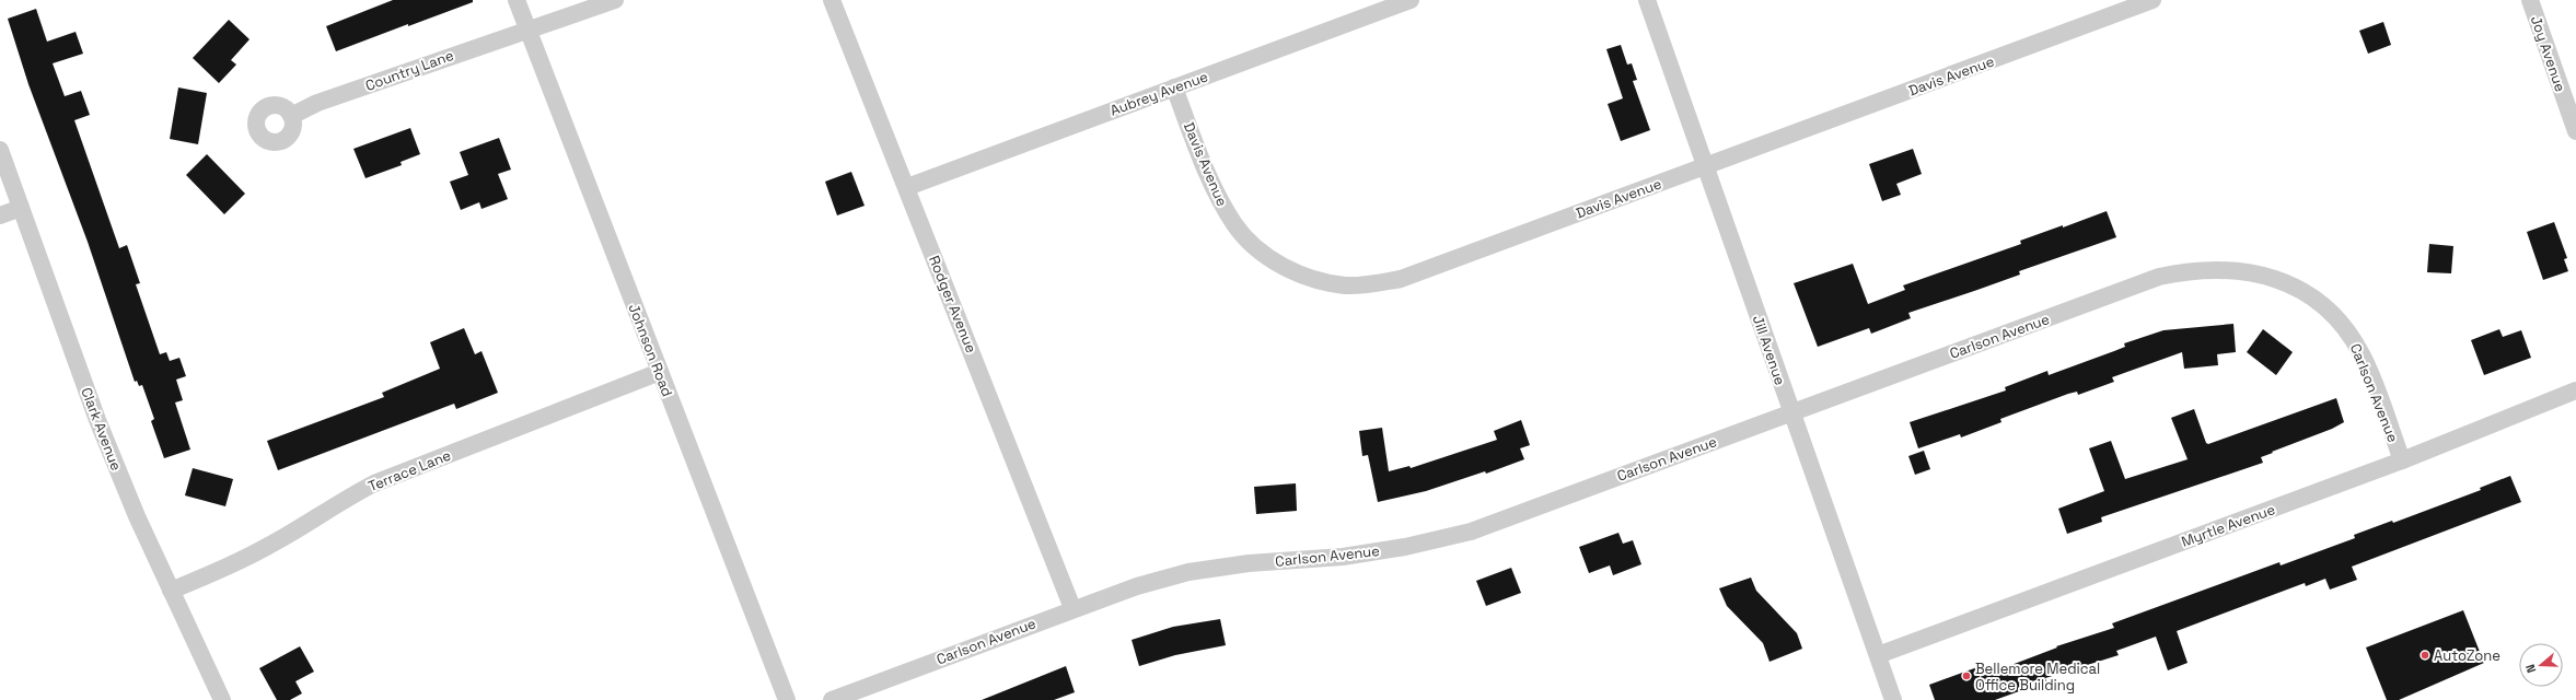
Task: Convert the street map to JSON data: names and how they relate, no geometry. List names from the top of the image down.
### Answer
{
  "streets": {
    "street": [
      "Joy Avenue",
      "Country Lane",
      "Davis Avenue",
      "Aubrey Avenue",
      "Rodger Avenue",
      "Carlson Avenue",
      "Johnson Road",
      "Jill Avenue",
      "Clark Avenue",
      "Terrace Lane",
      "Myrtle Avenue"
    ]
  },
  "crossings": [
    ["Country Lane", "Johnson Road"],
    ["Davis Avenue", "Aubrey Avenue"],
    ["Davis Avenue", "Jill Avenue"],
    ["Aubrey Avenue", "Rodger Avenue"],
    ["Rodger Avenue", "Carlson Avenue"],
    ["Carlson Avenue", "Jill Avenue"],
    ["Carlson Avenue", "Myrtle Avenue"],
    ["Johnson Road", "Terrace Lane"],
    ["Jill Avenue", "Myrtle Avenue"],
    ["Clark Avenue", "Terrace Lane"]
  ],
  "places": ["AutoZone", "Bellemore Medical Office Building"],
  "north": "left"
}
